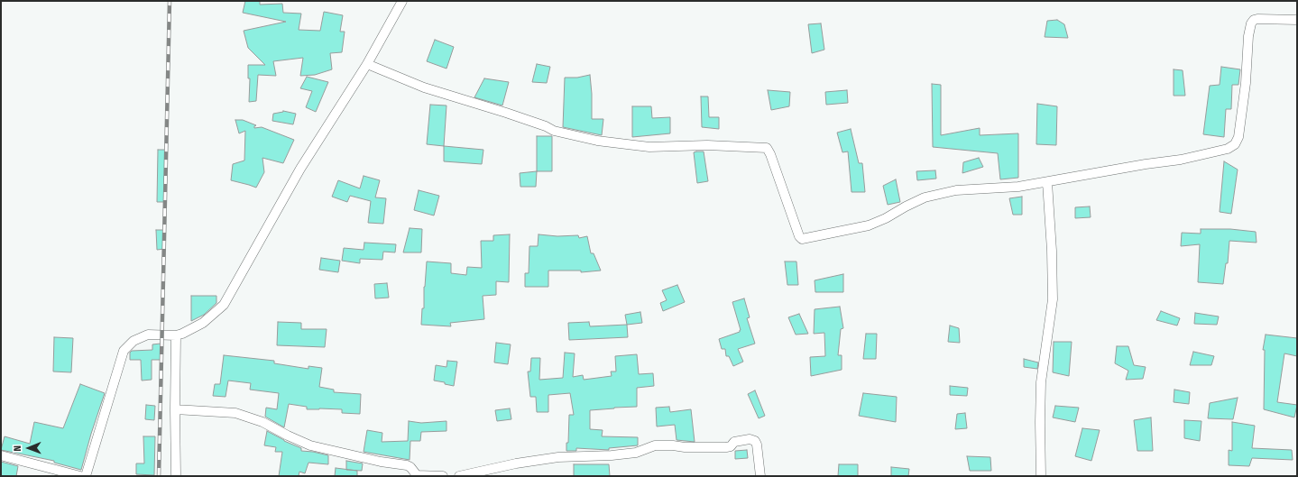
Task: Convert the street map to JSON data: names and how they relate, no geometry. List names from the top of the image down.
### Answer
{
  "north": "left"
}
